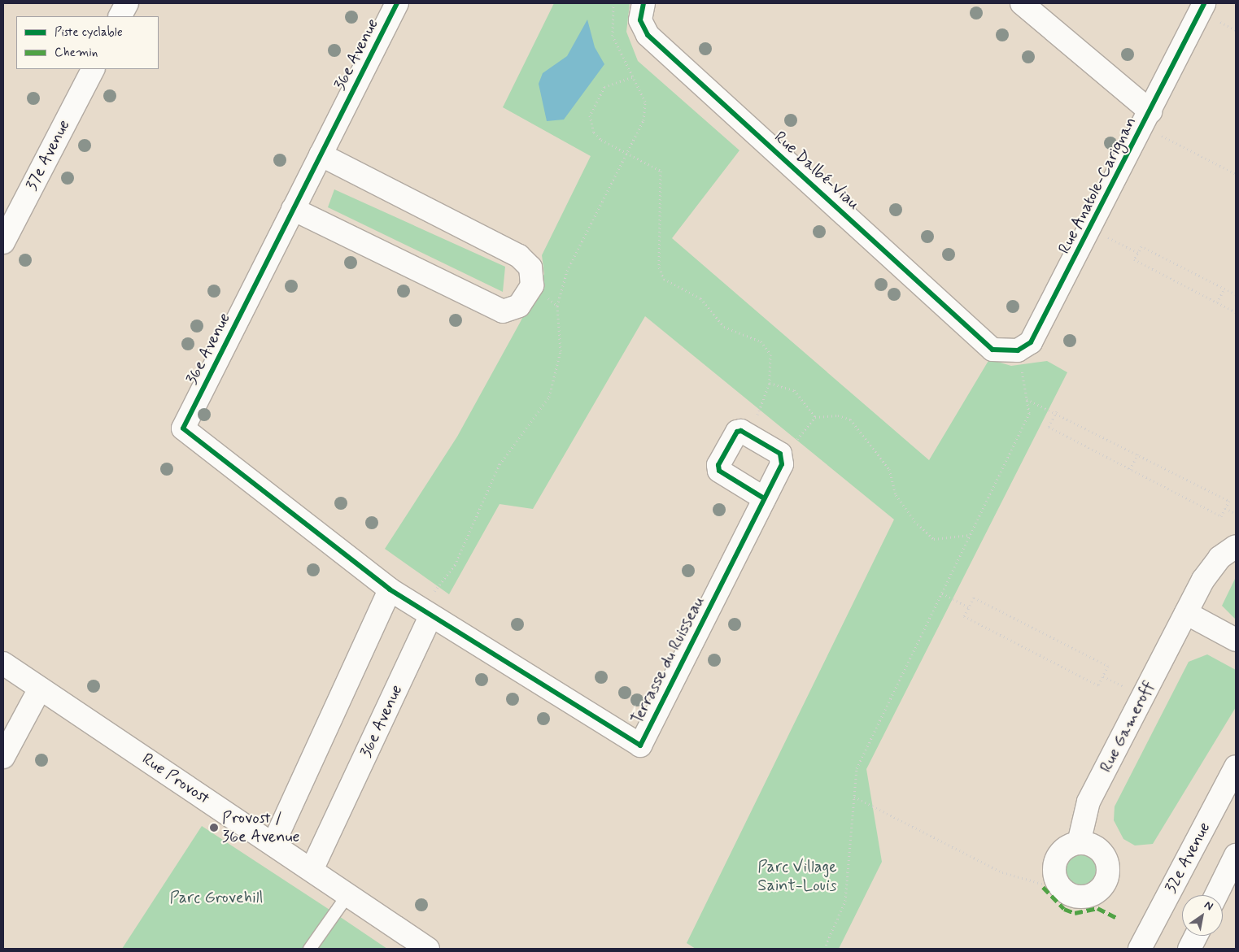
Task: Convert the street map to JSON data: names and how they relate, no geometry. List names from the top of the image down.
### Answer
{
  "streets": {
    "street": [
      "36e Avenue",
      "37e Avenue",
      "Rue Dalbé-Viau",
      "Rue Anatole-Carignan",
      "Terrasse du Ruisseau",
      "Rue Gameroff",
      "Rue Provost",
      "32e Avenue"
    ]
  },
  "crossings": [
    ["36e Avenue", "Terrasse du Ruisseau"],
    ["36e Avenue", "Rue Provost"],
    ["Rue Dalbé-Viau", "Rue Anatole-Carignan"]
  ],
  "parks": ["Parc Village Saint-Louis", "Parc Grovehill"],
  "places": ["Provost / 36e Avenue"],
  "legend": ["Piste cyclable", "Chemin"],
  "north": "top right"
}
